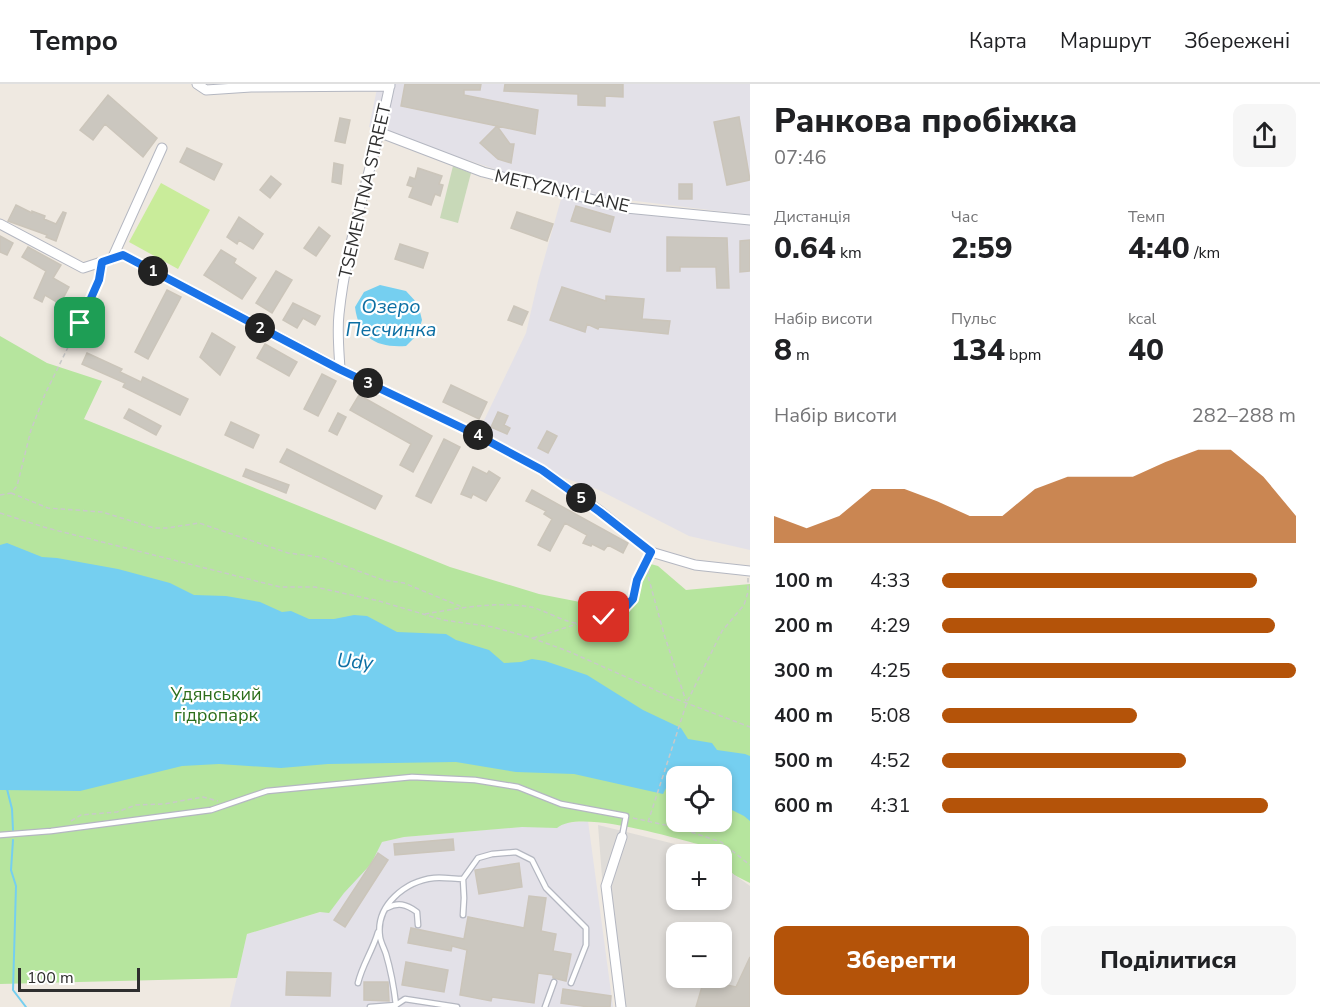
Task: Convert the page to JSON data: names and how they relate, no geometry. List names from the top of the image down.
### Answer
{
  "streets": {
    "street": ["TSEMENTNA STREET", "METYZNYI LANE"]
  },
  "crossings": [
    ["TSEMENTNA STREET", "METYZNYI LANE"]
  ],
  "water": ["Озеро Песчинка", "Udy"],
  "parks": ["Удянський гідропарк"],
  "scale_bar": "100 m",
  "page": {
    "header": "Tempo",
    "nav": ["Карта", "Маршрут", "Збережені"],
    "heading": ["Ранкова пробіжка", "07:46"],
    "stats": [
      ["Дистанція", "0.64 km"],
      ["Час", "2:59"],
      ["Темп", "4:40 /km"],
      ["Набір висоти", "8 m"],
      ["Пульс", "134 bpm"],
      ["kcal", "40"]
    ],
    "pins": [
      "1",
      "2",
      "3",
      "4",
      "5"
    ],
    "chart": ["Набір висоти", "282–288 m"],
    "list": [
      {
        "name": "100 m",
        "note": "4:33"
      },
      {
        "name": "200 m",
        "note": "4:29"
      },
      {
        "name": "300 m",
        "note": "4:25"
      },
      {
        "name": "400 m",
        "note": "5:08"
      },
      {
        "name": "500 m",
        "note": "4:52"
      },
      {
        "name": "600 m",
        "note": "4:31"
      }
    ],
    "map_buttons": ["+", "−"],
    "buttons": ["Зберегти", "Поділитися"],
    "scale": "100 m"
  }
}
